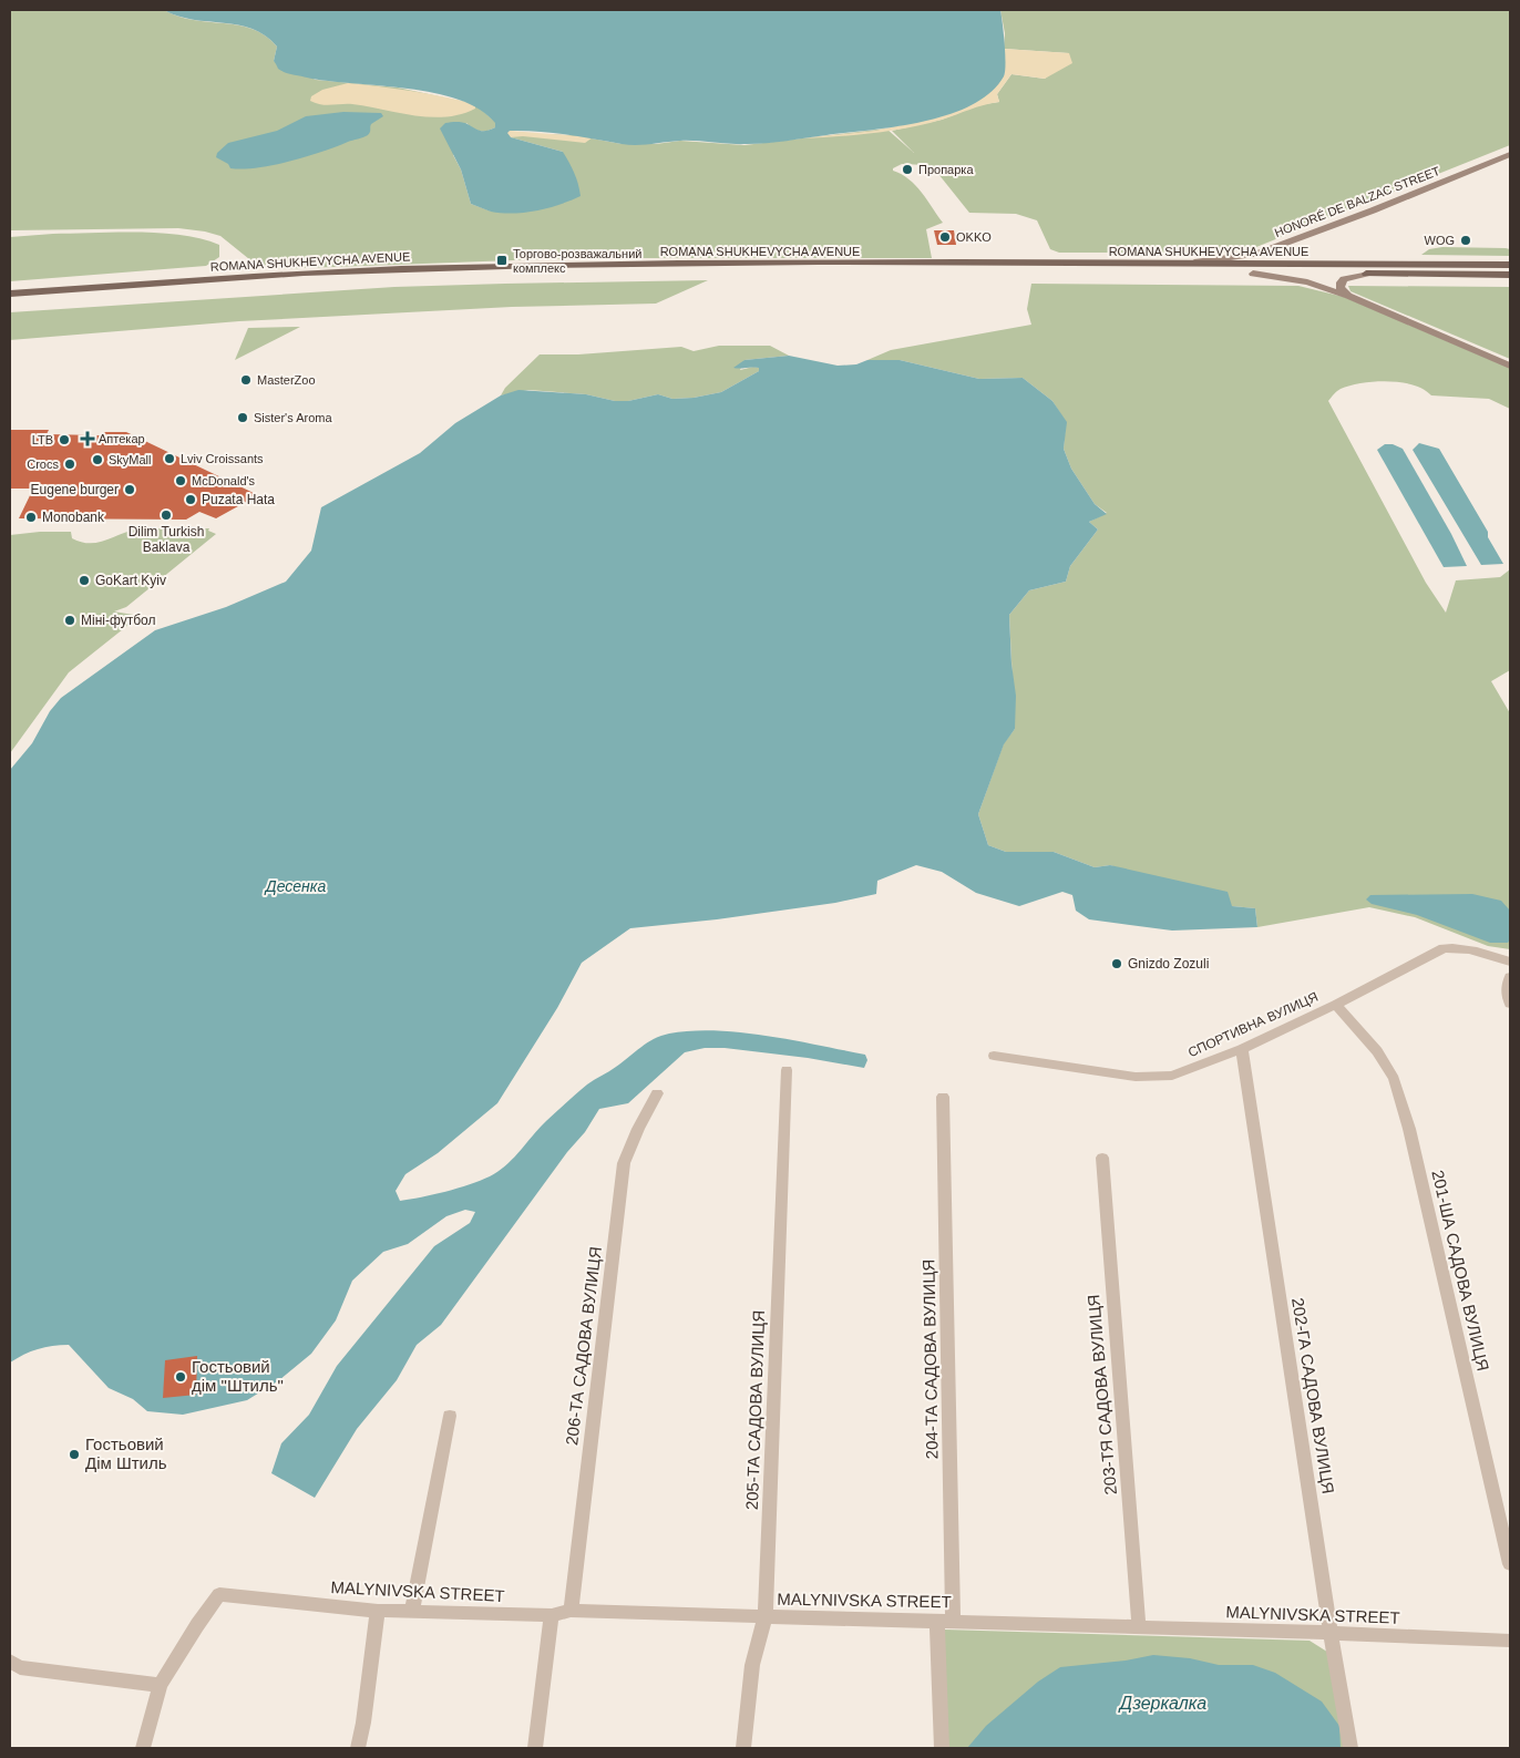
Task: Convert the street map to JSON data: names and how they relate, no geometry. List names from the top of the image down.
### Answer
{
  "streets": {
    "main road": ["HONORÉ DE BALZAC STREET", "ROMANA SHUKHEVYCHA AVENUE"],
    "street": [
      "СПОРТИВНА ВУЛИЦЯ",
      "201-ША САДОВА ВУЛИЦЯ",
      "206-ТА САДОВА ВУЛИЦЯ",
      "204-ТА САДОВА ВУЛИЦЯ",
      "203-ТЯ САДОВА ВУЛИЦЯ",
      "202-ГА САДОВА ВУЛИЦЯ",
      "205-ТА САДОВА ВУЛИЦЯ",
      "MALYNIVSKA STREET"
    ]
  },
  "crossings": [
    ["HONORÉ DE BALZAC STREET", "ROMANA SHUKHEVYCHA AVENUE"],
    ["СПОРТИВНА ВУЛИЦЯ", "201-ША САДОВА ВУЛИЦЯ"],
    ["СПОРТИВНА ВУЛИЦЯ", "202-ГА САДОВА ВУЛИЦЯ"],
    ["206-ТА САДОВА ВУЛИЦЯ", "MALYNIVSKA STREET"],
    ["204-ТА САДОВА ВУЛИЦЯ", "MALYNIVSKA STREET"],
    ["203-ТЯ САДОВА ВУЛИЦЯ", "MALYNIVSKA STREET"],
    ["202-ГА САДОВА ВУЛИЦЯ", "MALYNIVSKA STREET"],
    ["205-ТА САДОВА ВУЛИЦЯ", "MALYNIVSKA STREET"]
  ],
  "water": ["Десенка", "Дзеркалка"],
  "places": {
    "other": [
      "Пропарка",
      "OKKO",
      "WOG",
      "MasterZoo",
      "Sister's Aroma",
      "LTB",
      "Lviv Croissants",
      "SkyMall",
      "Crocs",
      "McDonald's",
      "Eugene burger",
      "Puzata Hata",
      "Dilim Turkish Baklava",
      "Monobank",
      "GoKart Kyiv",
      "Міні-футбол",
      "Gnizdo Zozuli",
      "Гостьовий дім \"Штиль\"",
      "Гостьовий Дім Штиль"
    ],
    "transit": ["Торгово-розважальний комплекс"],
    "health": ["Аптекар"]
  }
}
